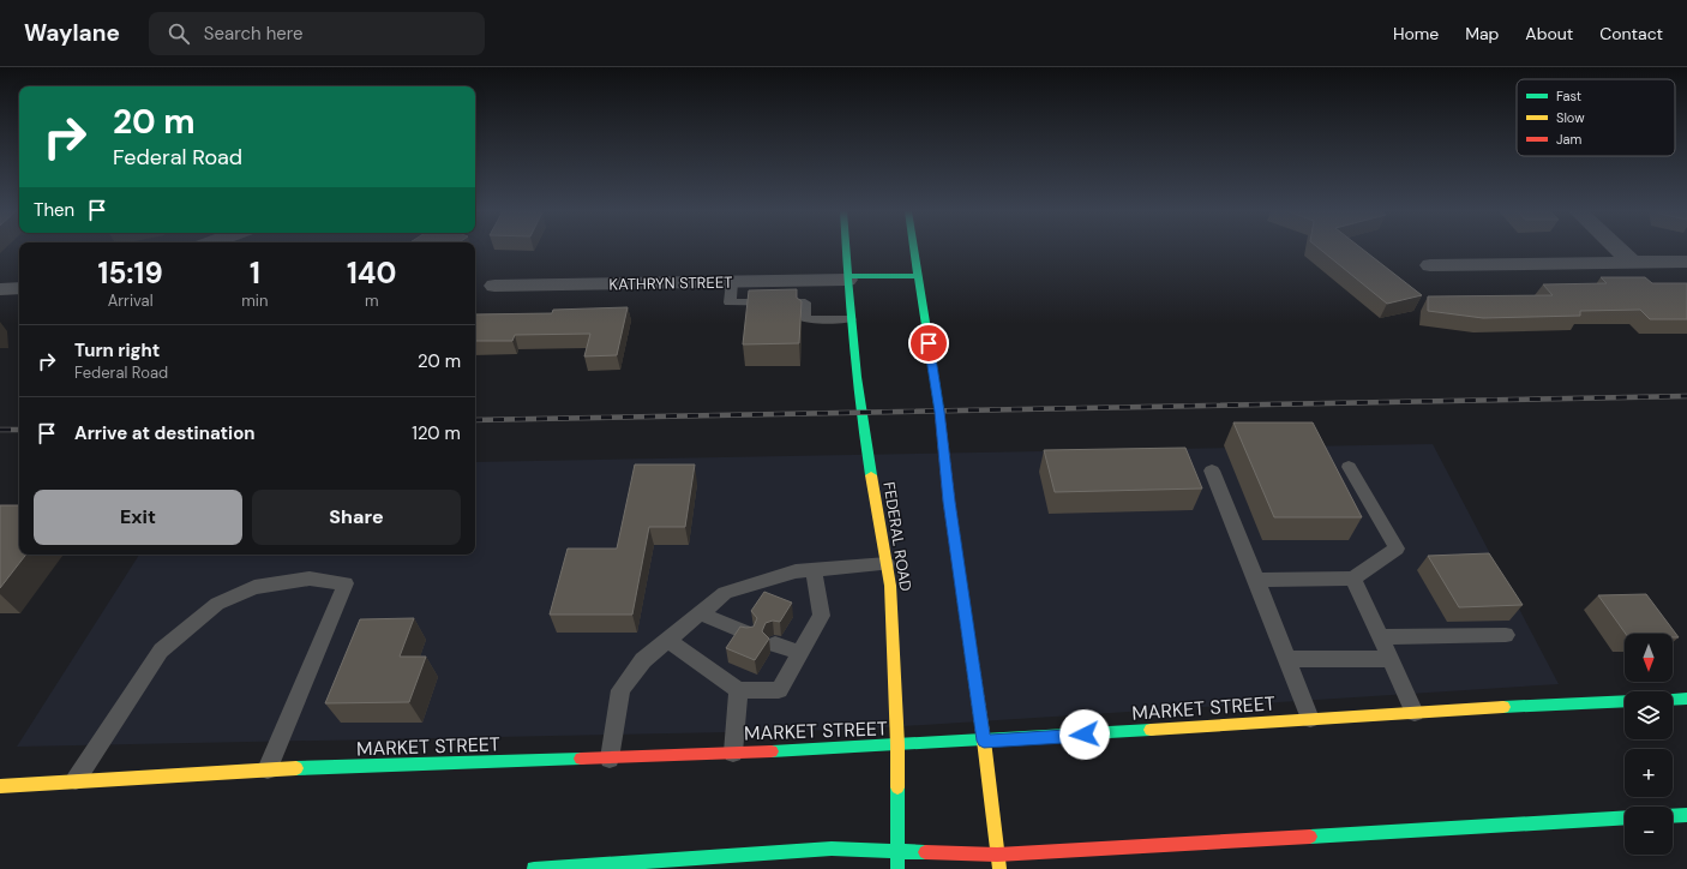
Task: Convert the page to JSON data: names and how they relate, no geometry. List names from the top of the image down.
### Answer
{
  "streets": {
    "main road": ["FEDERAL ROAD", "MARKET STREET"],
    "street": ["KATHRYN STREET"]
  },
  "crossings": [
    ["KATHRYN STREET", "FEDERAL ROAD"],
    ["FEDERAL ROAD", "MARKET STREET"]
  ],
  "legend": ["Fast", "Slow", "Jam"],
  "north": "bottom",
  "page": {
    "header": "Waylane",
    "search": "Search here",
    "nav": [
      "Home",
      "Map",
      "About",
      "Contact"
    ],
    "turn": ["20 m", "Federal Road"],
    "then": "Then",
    "eta": [
      "15:19",
      "Arrival",
      "1",
      "min",
      "140",
      "m"
    ],
    "list": [
      {
        "name": "Turn right",
        "note": "Federal Road",
        "value": "20 m"
      },
      {
        "name": "Arrive at destination",
        "value": "120 m"
      }
    ],
    "buttons": ["Exit", "Share"],
    "map_buttons": ["+", "−"]
  }
}
